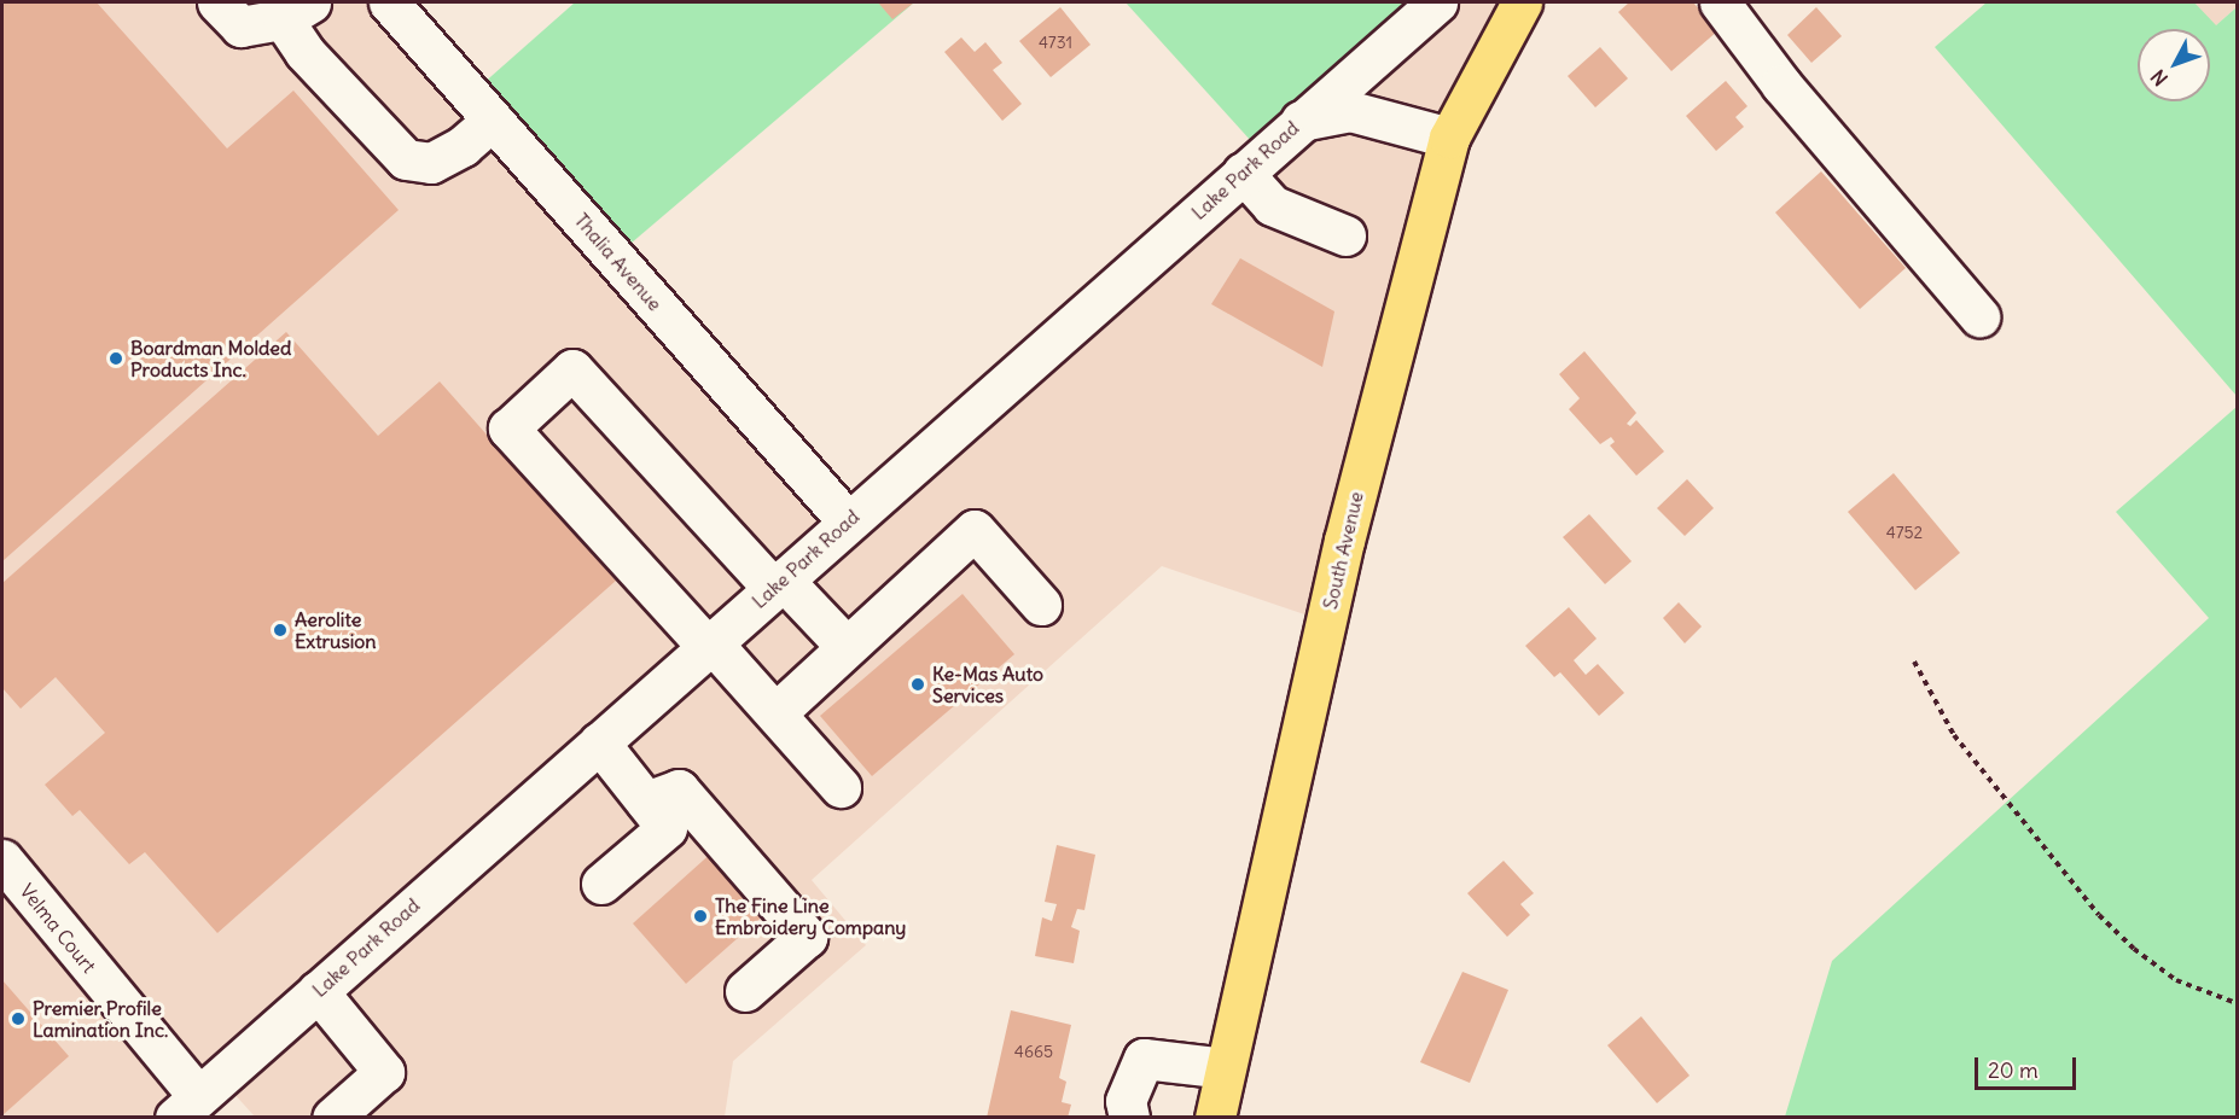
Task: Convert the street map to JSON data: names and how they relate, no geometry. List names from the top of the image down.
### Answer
{
  "streets": {
    "main road": ["South Avenue"],
    "street": ["Lake Park Road", "Thalia Avenue", "Velma Court"]
  },
  "crossings": [
    ["Lake Park Road", "Thalia Avenue"],
    ["Lake Park Road", "Velma Court"]
  ],
  "places": [
    "Boardman Molded Products Inc.",
    "Aerolite Extrusion",
    "Ke-Mas Auto Services",
    "The Fine Line Embroidery Company",
    "Premier Profile Lamination Inc."
  ],
  "house_numbers": ["4731", "4752", "4665"],
  "scale_bar": "20 m",
  "north": "bottom left"
}
